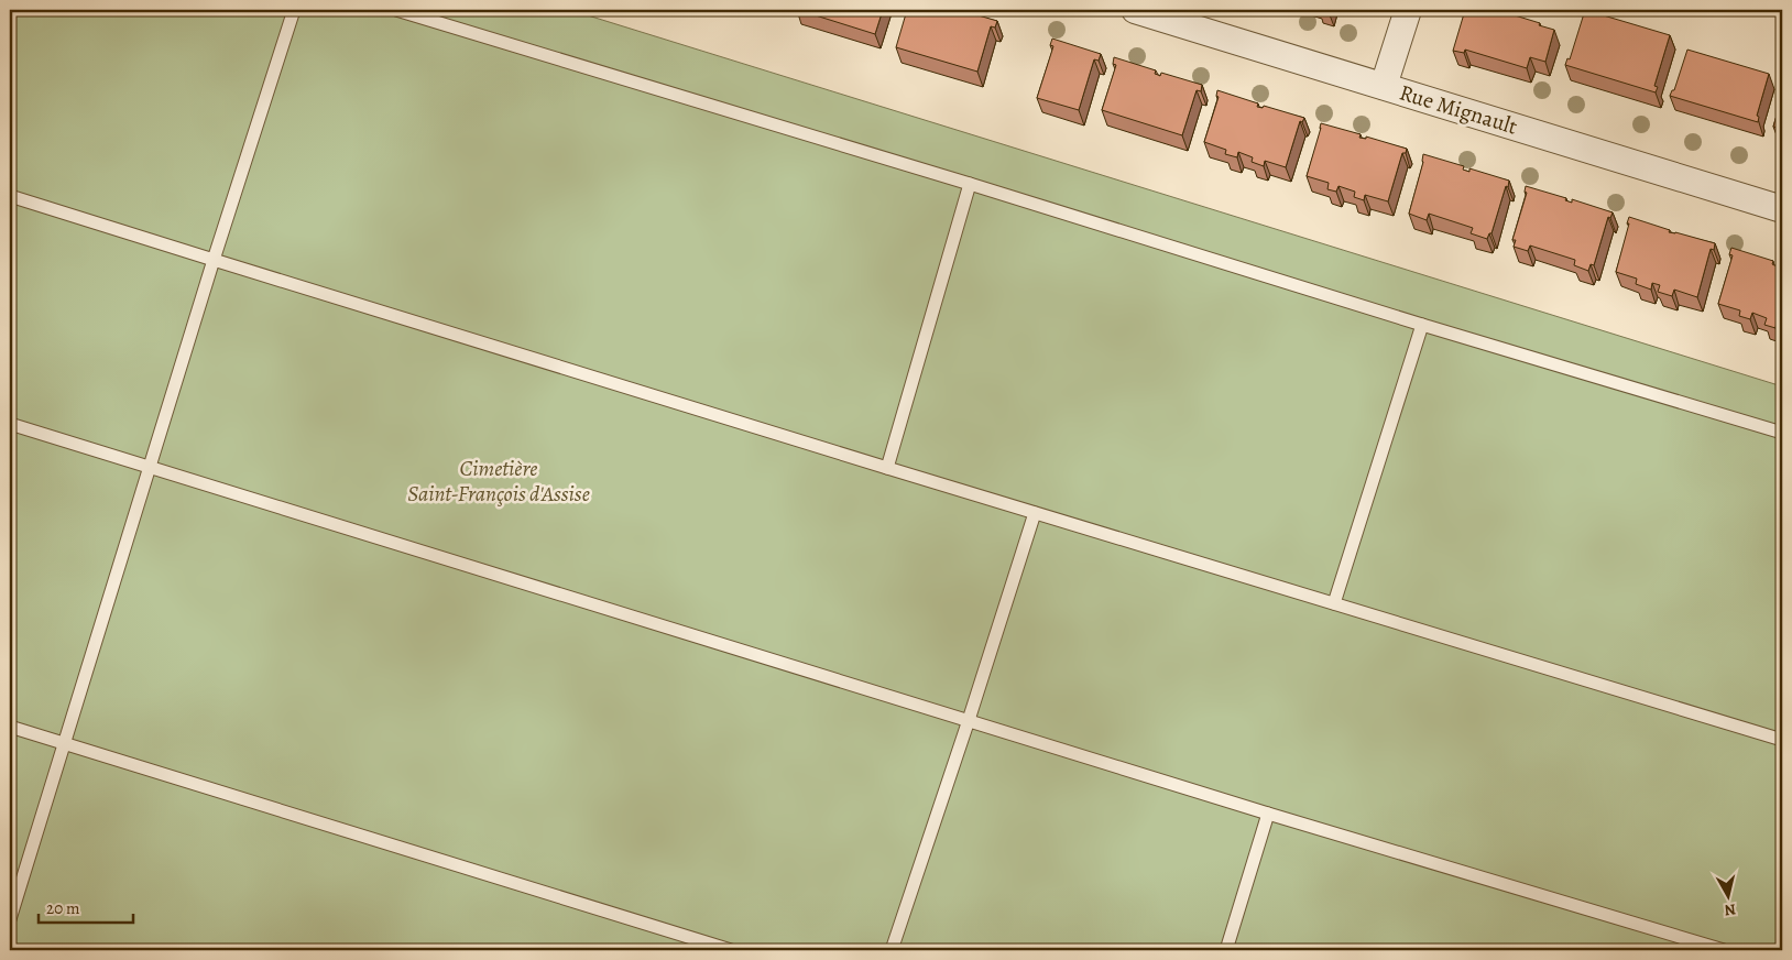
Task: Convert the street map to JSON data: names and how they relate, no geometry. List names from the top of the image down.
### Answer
{
  "streets": {
    "street": ["Rue Mignault"]
  },
  "parks": ["Cimetière Saint-François d'Assise"],
  "scale_bar": "20 m",
  "north": "bottom"
}
